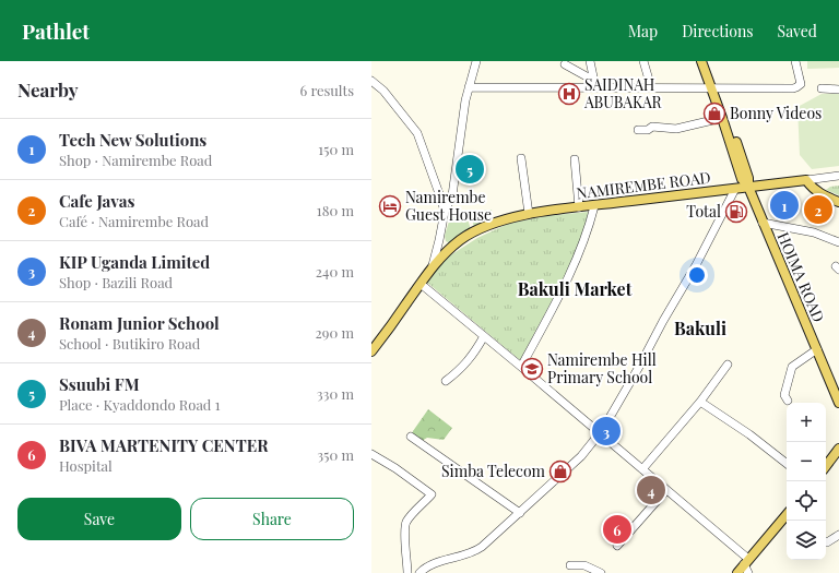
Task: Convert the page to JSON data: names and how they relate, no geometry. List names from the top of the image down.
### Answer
{
  "streets": {
    "main road": ["NAMIREMBE ROAD", "HOIMA ROAD"]
  },
  "crossings": [
    ["NAMIREMBE ROAD", "HOIMA ROAD"]
  ],
  "districts": ["Bakuli Market", "Bakuli"],
  "places": {
    "hospital": ["SAIDINAH ABUBAKAR"],
    "shop": ["Bonny Videos", "Simba Telecom"],
    "hotel": ["Namirembe Guest House"],
    "fuel station": ["Total"],
    "school or university": ["Namirembe Hill Primary School"]
  },
  "page": {
    "header": "Pathlet",
    "nav": ["Map", "Directions", "Saved"],
    "heading": ["Nearby", "6 results"],
    "list": [
      {
        "mark": "1",
        "name": "Tech New Solutions",
        "note": "Shop · Namirembe Road",
        "value": "150 m"
      },
      {
        "mark": "2",
        "name": "Cafe Javas",
        "note": "Café · Namirembe Road",
        "value": "180 m"
      },
      {
        "mark": "3",
        "name": "KIP Uganda Limited",
        "note": "Shop · Bazili Road",
        "value": "240 m"
      },
      {
        "mark": "4",
        "name": "Ronam Junior School",
        "note": "School · Butikiro Road",
        "value": "290 m"
      },
      {
        "mark": "5",
        "name": "Ssuubi FM",
        "note": "Place · Kyaddondo Road 1",
        "value": "330 m"
      },
      {
        "mark": "6",
        "name": "BIVA MARTENITY CENTER",
        "note": "Hospital",
        "value": "350 m"
      }
    ],
    "pins": [
      "5",
      "1",
      "2",
      "3",
      "4",
      "6"
    ],
    "map_buttons": ["+", "−"],
    "buttons": ["Save", "Share"]
  }
}
